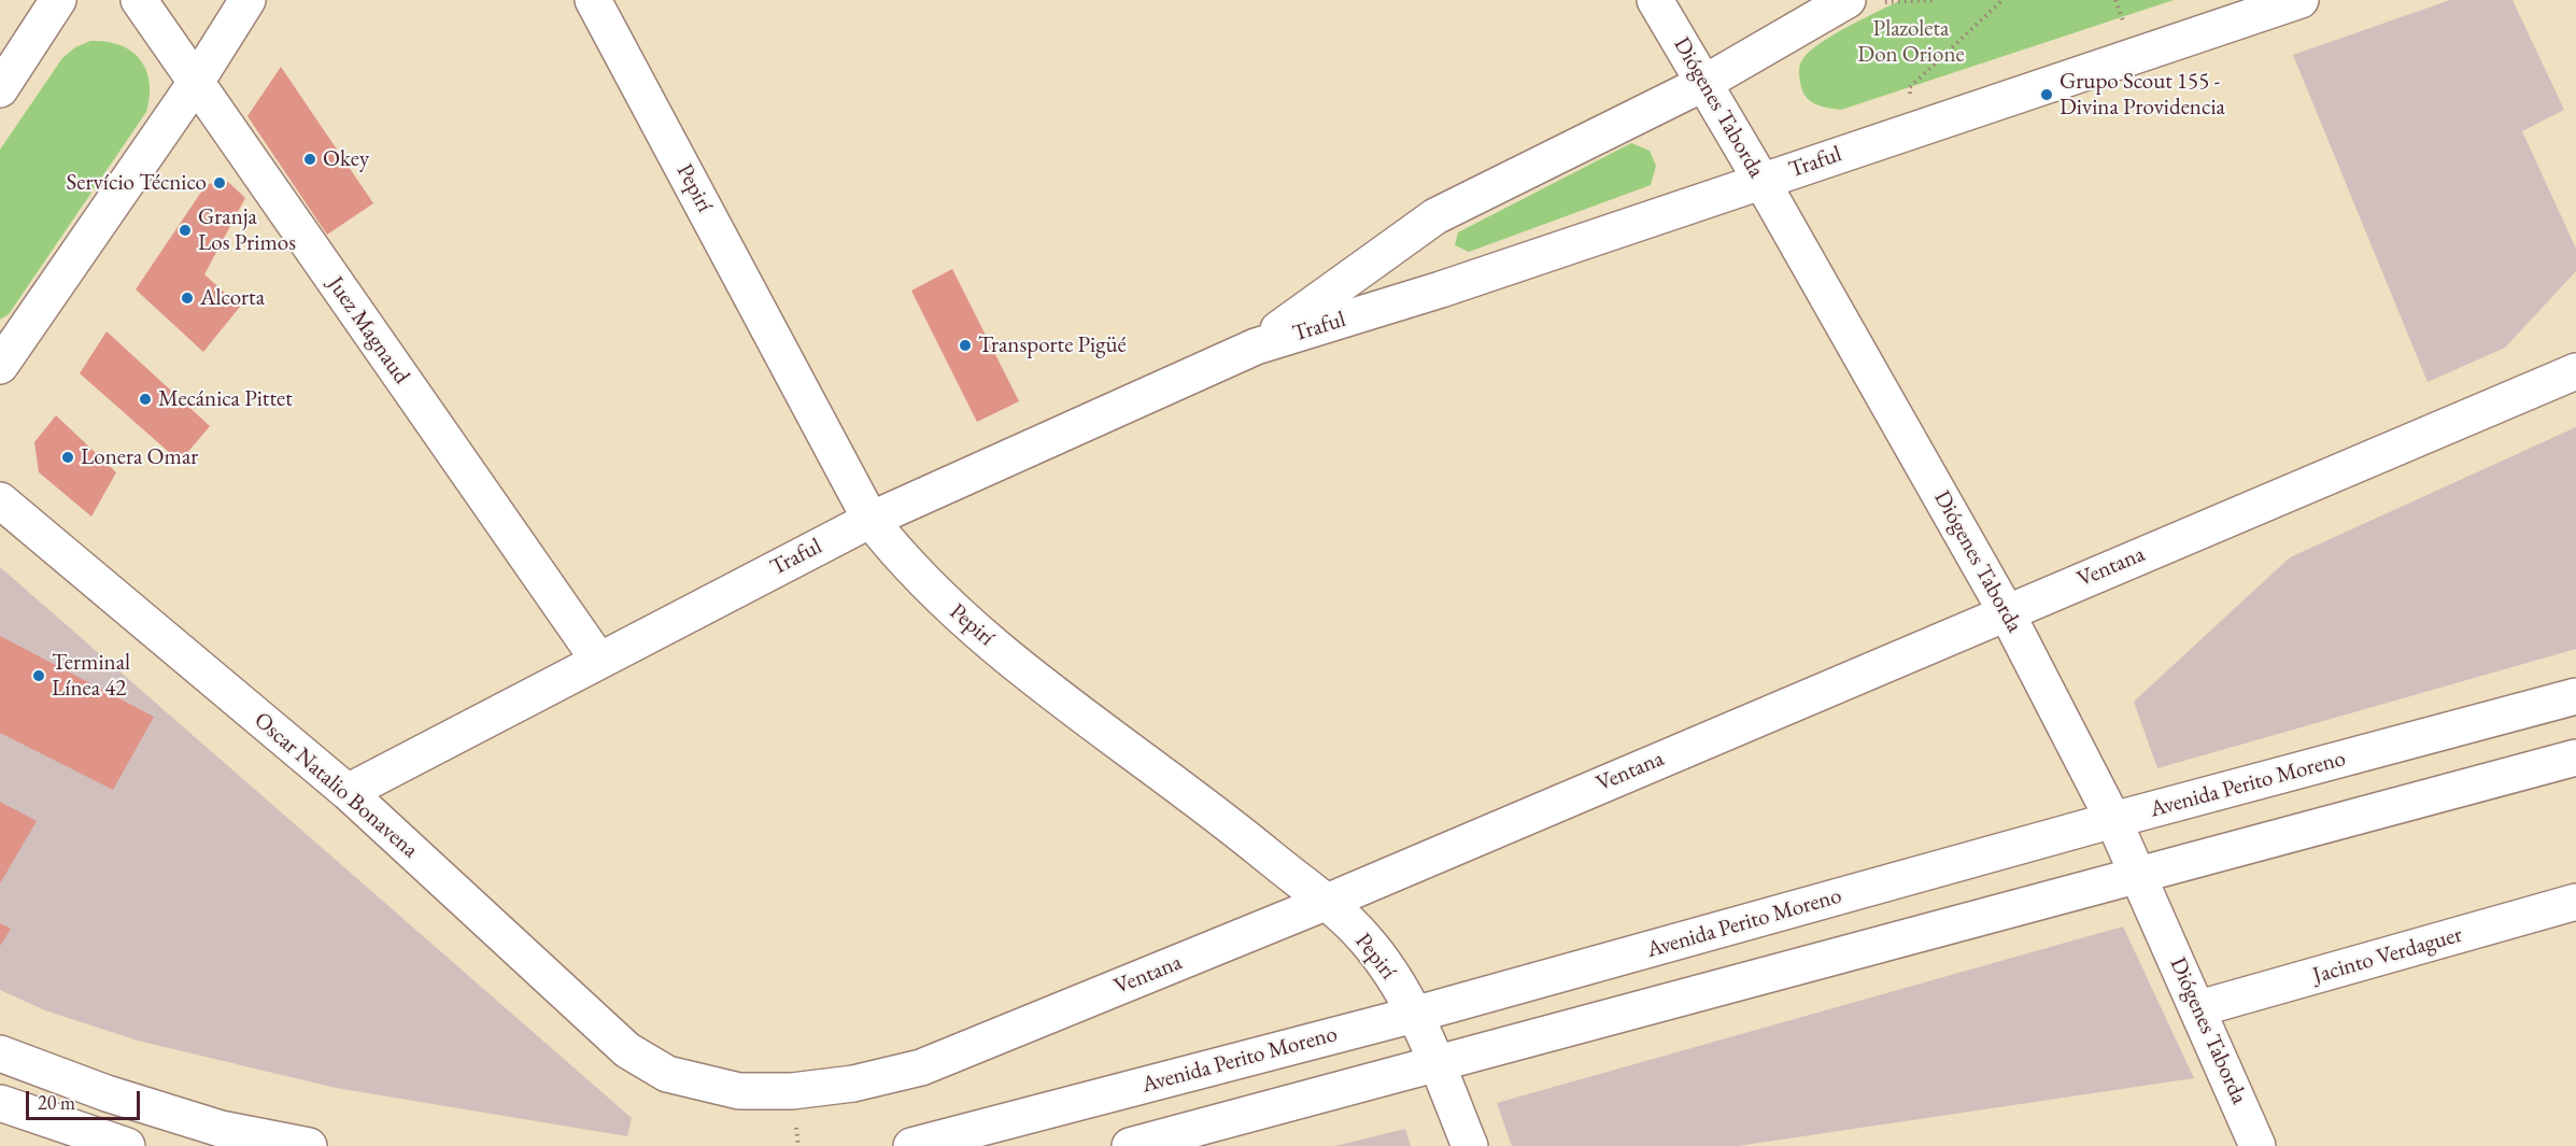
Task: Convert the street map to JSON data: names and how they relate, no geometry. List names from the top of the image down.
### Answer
{
  "streets": {
    "street": [
      "Diógenes Taborda",
      "Traful",
      "Pepirí",
      "Juez Magnaud",
      "Ventana",
      "Avenida Perito Moreno",
      "Oscar Natalio Bonavena",
      "Jacinto Verdaguer"
    ]
  },
  "crossings": [
    ["Diógenes Taborda", "Traful"],
    ["Diógenes Taborda", "Ventana"],
    ["Diógenes Taborda", "Avenida Perito Moreno"],
    ["Diógenes Taborda", "Jacinto Verdaguer"],
    ["Traful", "Pepirí"],
    ["Traful", "Juez Magnaud"],
    ["Traful", "Oscar Natalio Bonavena"],
    ["Pepirí", "Ventana"],
    ["Pepirí", "Avenida Perito Moreno"],
    ["Ventana", "Oscar Natalio Bonavena"]
  ],
  "parks": ["Plazoleta Don Orione"],
  "places": [
    "Grupo Scout 155 - Divina Providencia",
    "Okey",
    "Servício Técnico",
    "Granja Los Primos",
    "Alcorta",
    "Transporte Pigüé",
    "Mecánica Pittet",
    "Lonera Omar",
    "Terminal Línea 42"
  ],
  "scale_bar": "20 m"
}
